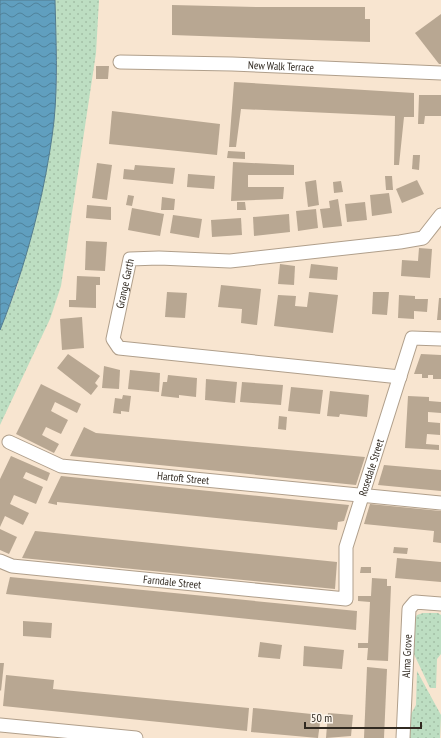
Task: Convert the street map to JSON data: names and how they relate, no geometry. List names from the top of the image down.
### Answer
{
  "streets": {
    "street": [
      "New Walk Terrace",
      "Grange Garth",
      "Rosedale Street",
      "Hartoft Street",
      "Farndale Street",
      "Alma Grove"
    ]
  },
  "crossings": [
    ["Grange Garth", "Rosedale Street"],
    ["Rosedale Street", "Hartoft Street"],
    ["Rosedale Street", "Farndale Street"]
  ],
  "scale_bar": "50 m"
}
